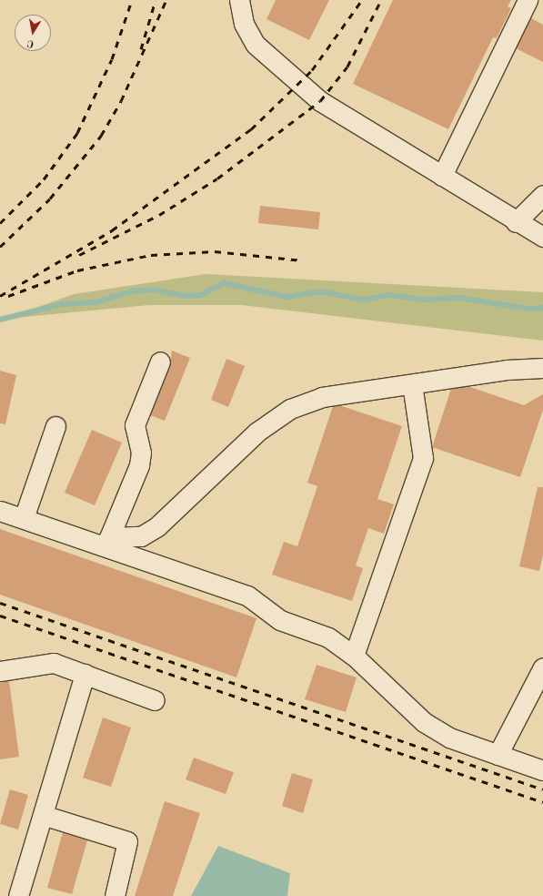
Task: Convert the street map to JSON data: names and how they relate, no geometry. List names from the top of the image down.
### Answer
{
  "north": "bottom"
}
